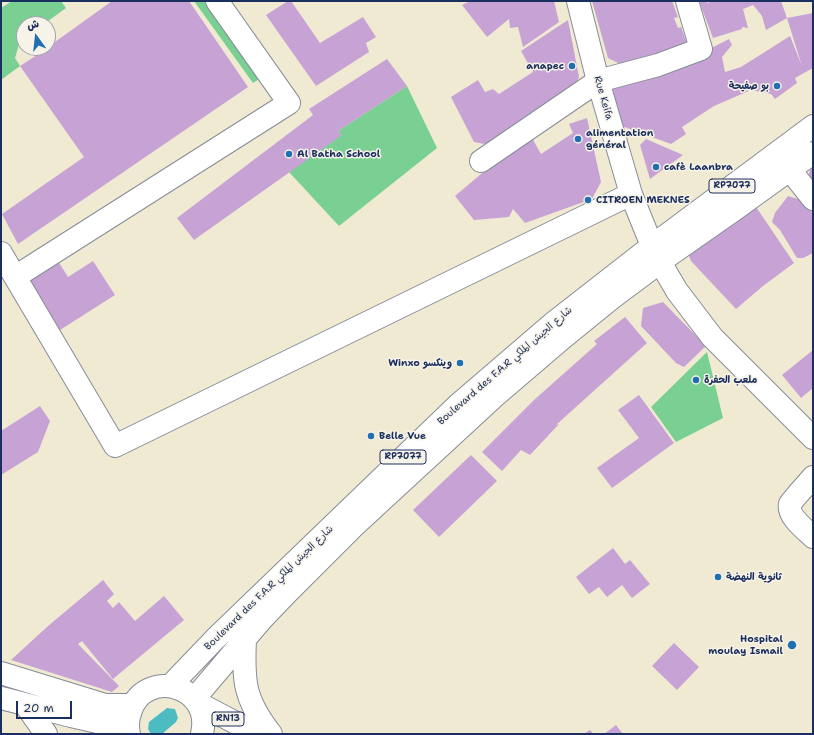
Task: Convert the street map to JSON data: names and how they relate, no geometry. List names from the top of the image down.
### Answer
{
  "streets": {
    "main road": [
      "Rue Keifa",
      "RP7077",
      "Boulevard des F.A.R شارع الجيش الملكي",
      "RN13"
    ]
  },
  "crossings": [
    ["Rue Keifa", "Boulevard des F.A.R شارع الجيش الملكي"],
    ["Boulevard des F.A.R شارع الجيش الملكي", "RN13"]
  ],
  "places": [
    "anapec",
    "بو صفيحة",
    "alimentation général",
    "Al Batha School",
    "cafè Laanbra",
    "CITROEN MEKNES",
    "Winxo وينكسو",
    "ملعب الحفرة",
    "Belle Vue",
    "ثانوية النهضة",
    "Hospital moulay Ismail"
  ],
  "scale_bar": "20 m",
  "north": "top"
}
